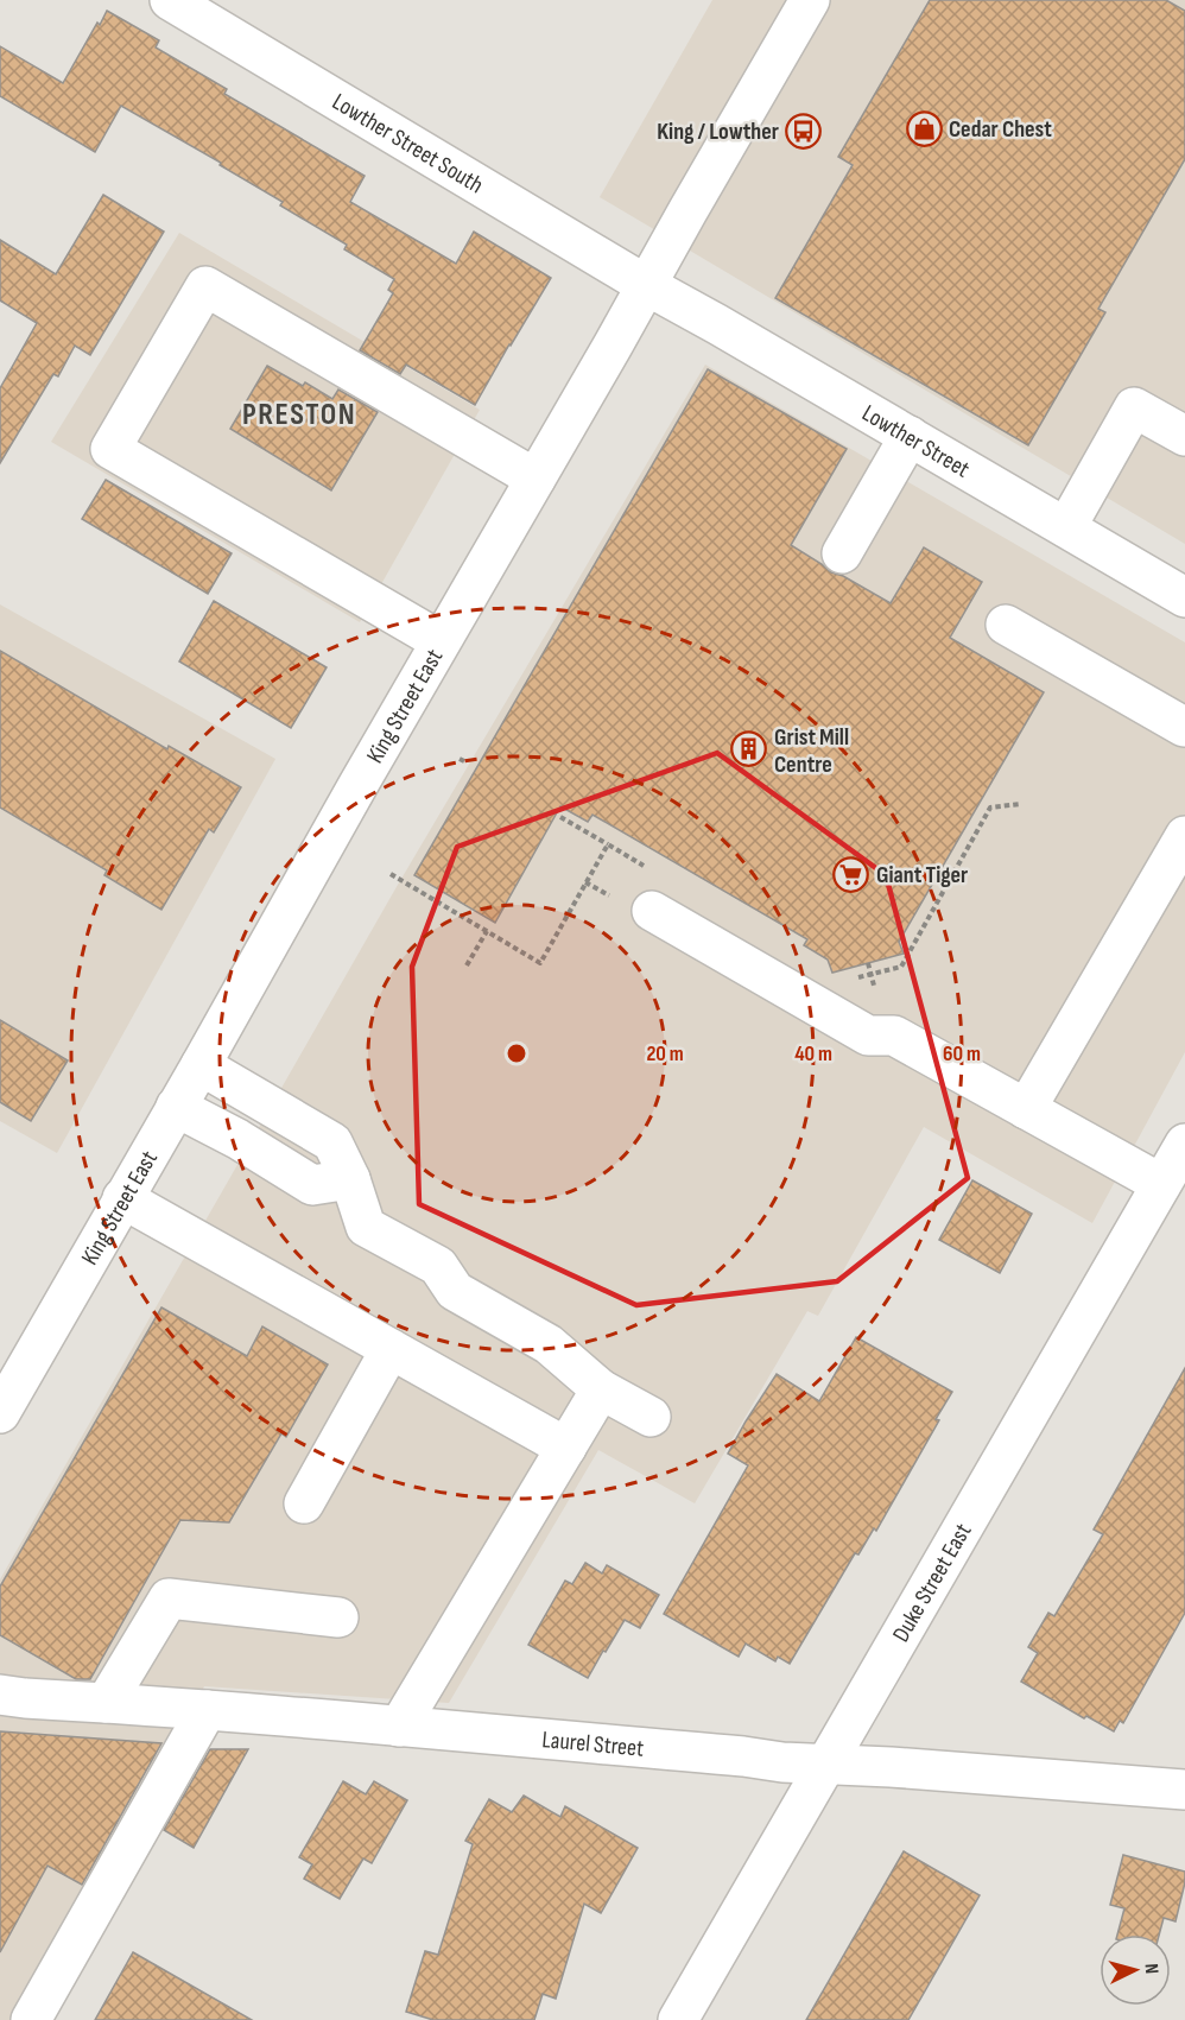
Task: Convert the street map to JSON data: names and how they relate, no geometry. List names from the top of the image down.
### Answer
{
  "streets": {
    "street": [
      "Lowther Street South",
      "Lowther Street",
      "King Street East",
      "Duke Street East",
      "Laurel Street"
    ]
  },
  "crossings": [
    ["Lowther Street South", "Lowther Street"],
    ["Lowther Street South", "King Street East"],
    ["Lowther Street", "King Street East"],
    ["Duke Street East", "Laurel Street"]
  ],
  "districts": ["PRESTON"],
  "places": {
    "shop": ["Cedar Chest"],
    "bus stop": ["King / Lowther"],
    "building": ["Grist Mill Centre"],
    "supermarket": ["Giant Tiger"]
  },
  "north": "right",
  "rings": ["20 m", "40 m", "60 m"]
}
